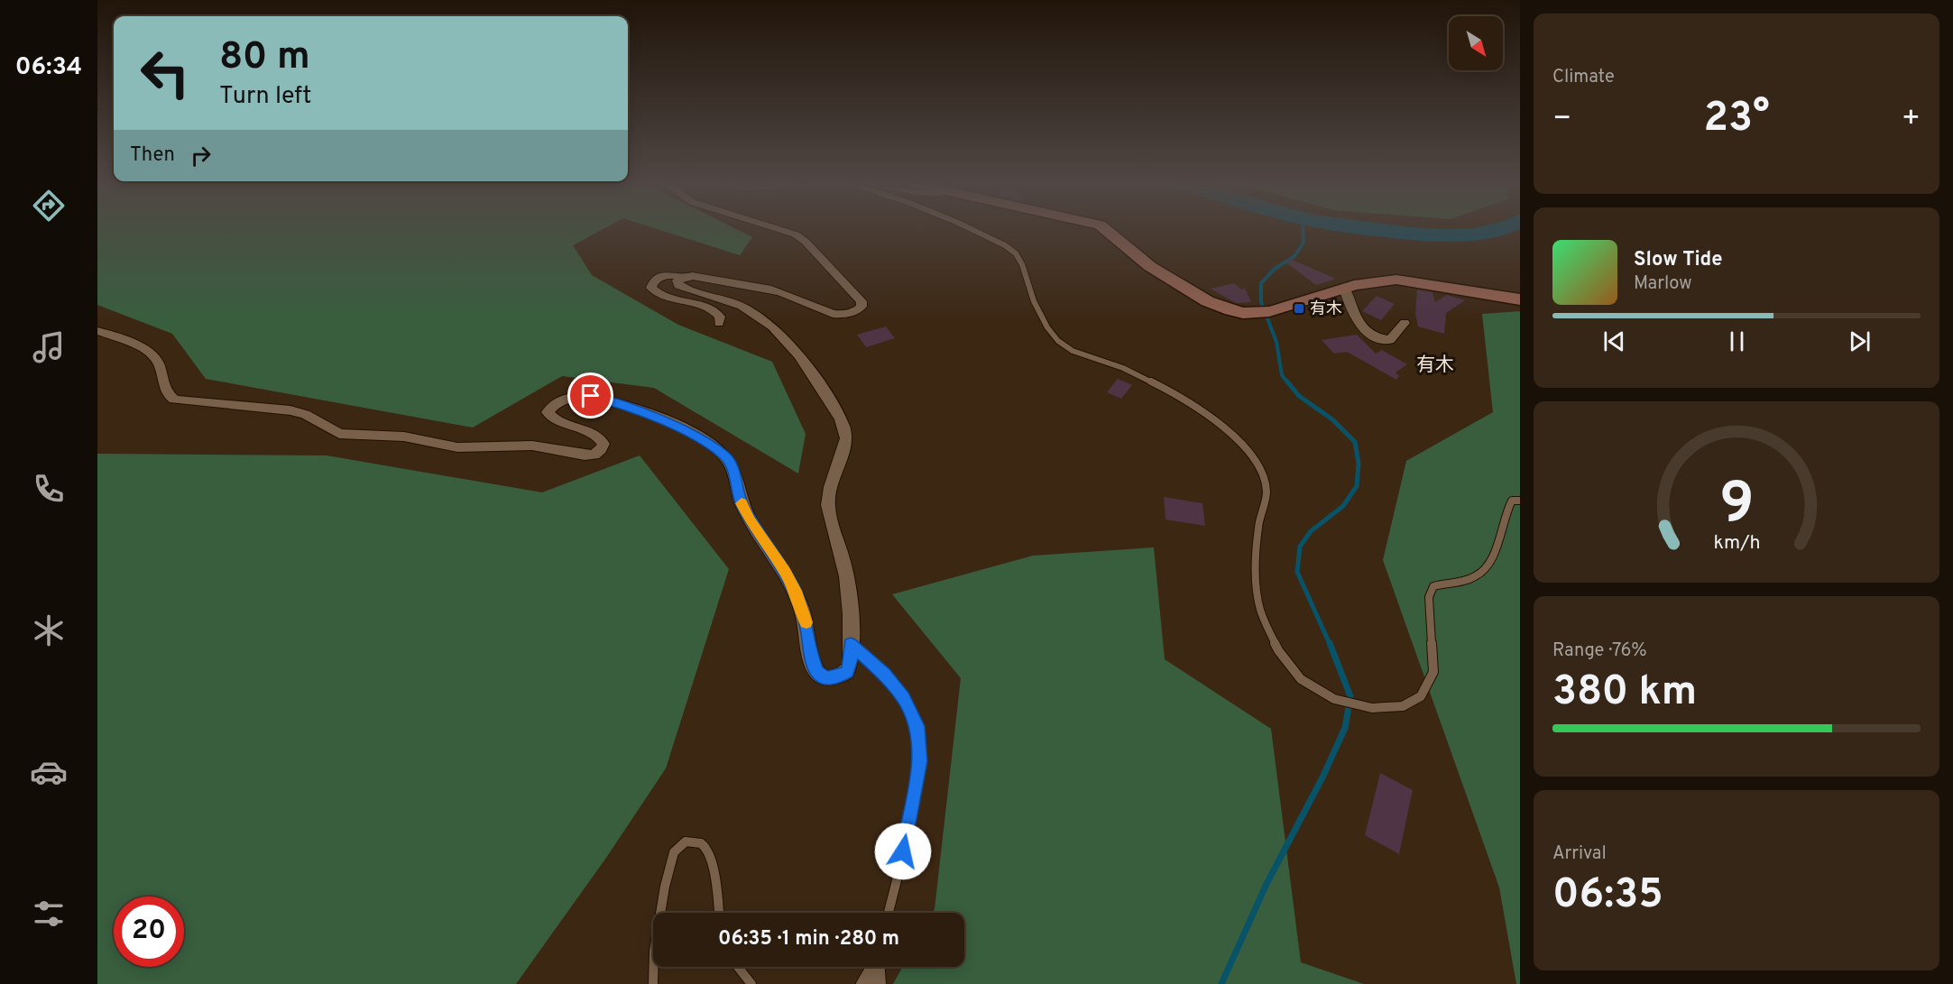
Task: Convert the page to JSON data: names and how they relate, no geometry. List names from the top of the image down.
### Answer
{
  "districts": ["有木"],
  "places": {
    "transit": ["有木"]
  },
  "north": "bottom right",
  "page": {
    "tabs": "06:34",
    "tile": [
      "Climate",
      ["Range · 76%", "380 km"],
      ["Arrival", "06:35"]
    ],
    "turn": ["80 m", "Turn left"],
    "heat": ["−", "23°", "+"],
    "then": "Then",
    "song": ["Slow Tide", "Marlow"],
    "limit": "20",
    "trip": "06:35 · 1 min · 280 m",
    "gauge": ["9", "km/h"]
  }
}
